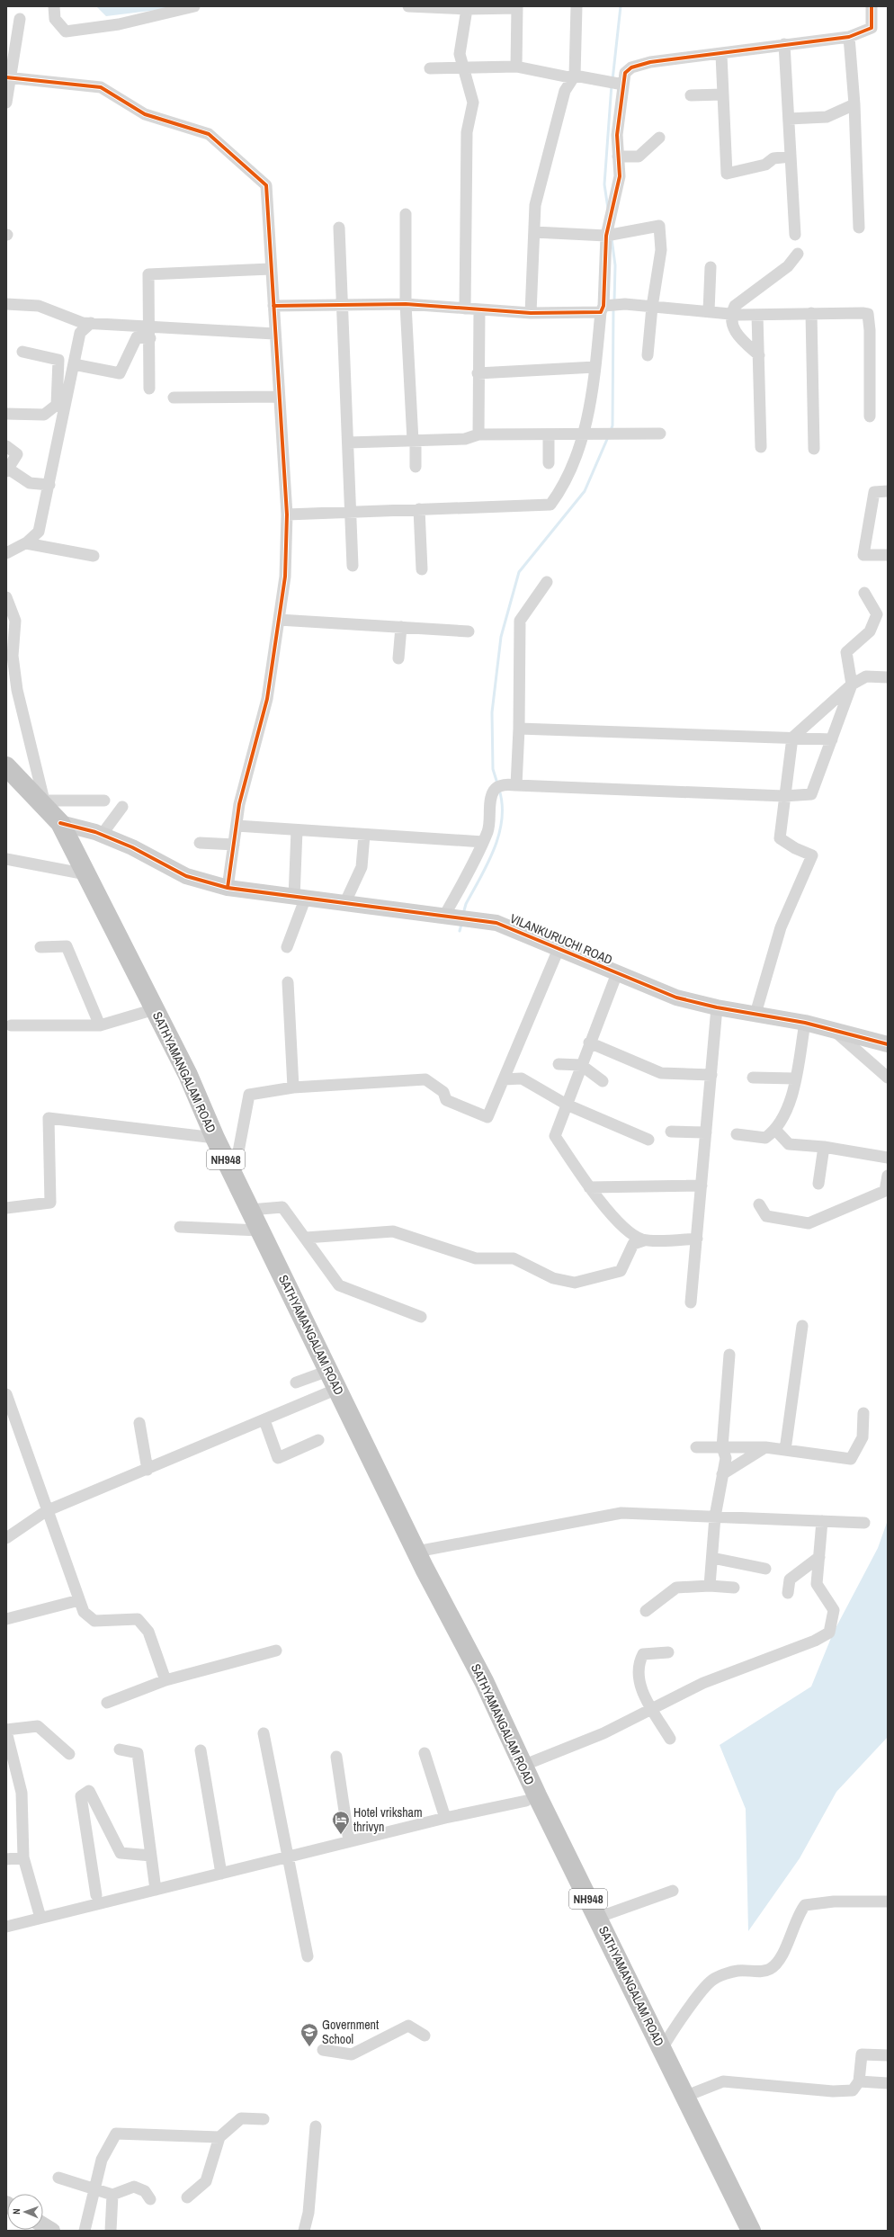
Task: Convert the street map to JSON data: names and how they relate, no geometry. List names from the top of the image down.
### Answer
{
  "streets": {
    "highway": ["SATHYAMANGALAM ROAD", "NH948"],
    "street": ["VILANKURUCHI ROAD"]
  },
  "crossings": [
    ["VILANKURUCHI ROAD", "SATHYAMANGALAM ROAD"]
  ],
  "places": {
    "hotel": ["Hotel vriksham thrivyn"],
    "school or university": ["Government School"]
  },
  "north": "left"
}
